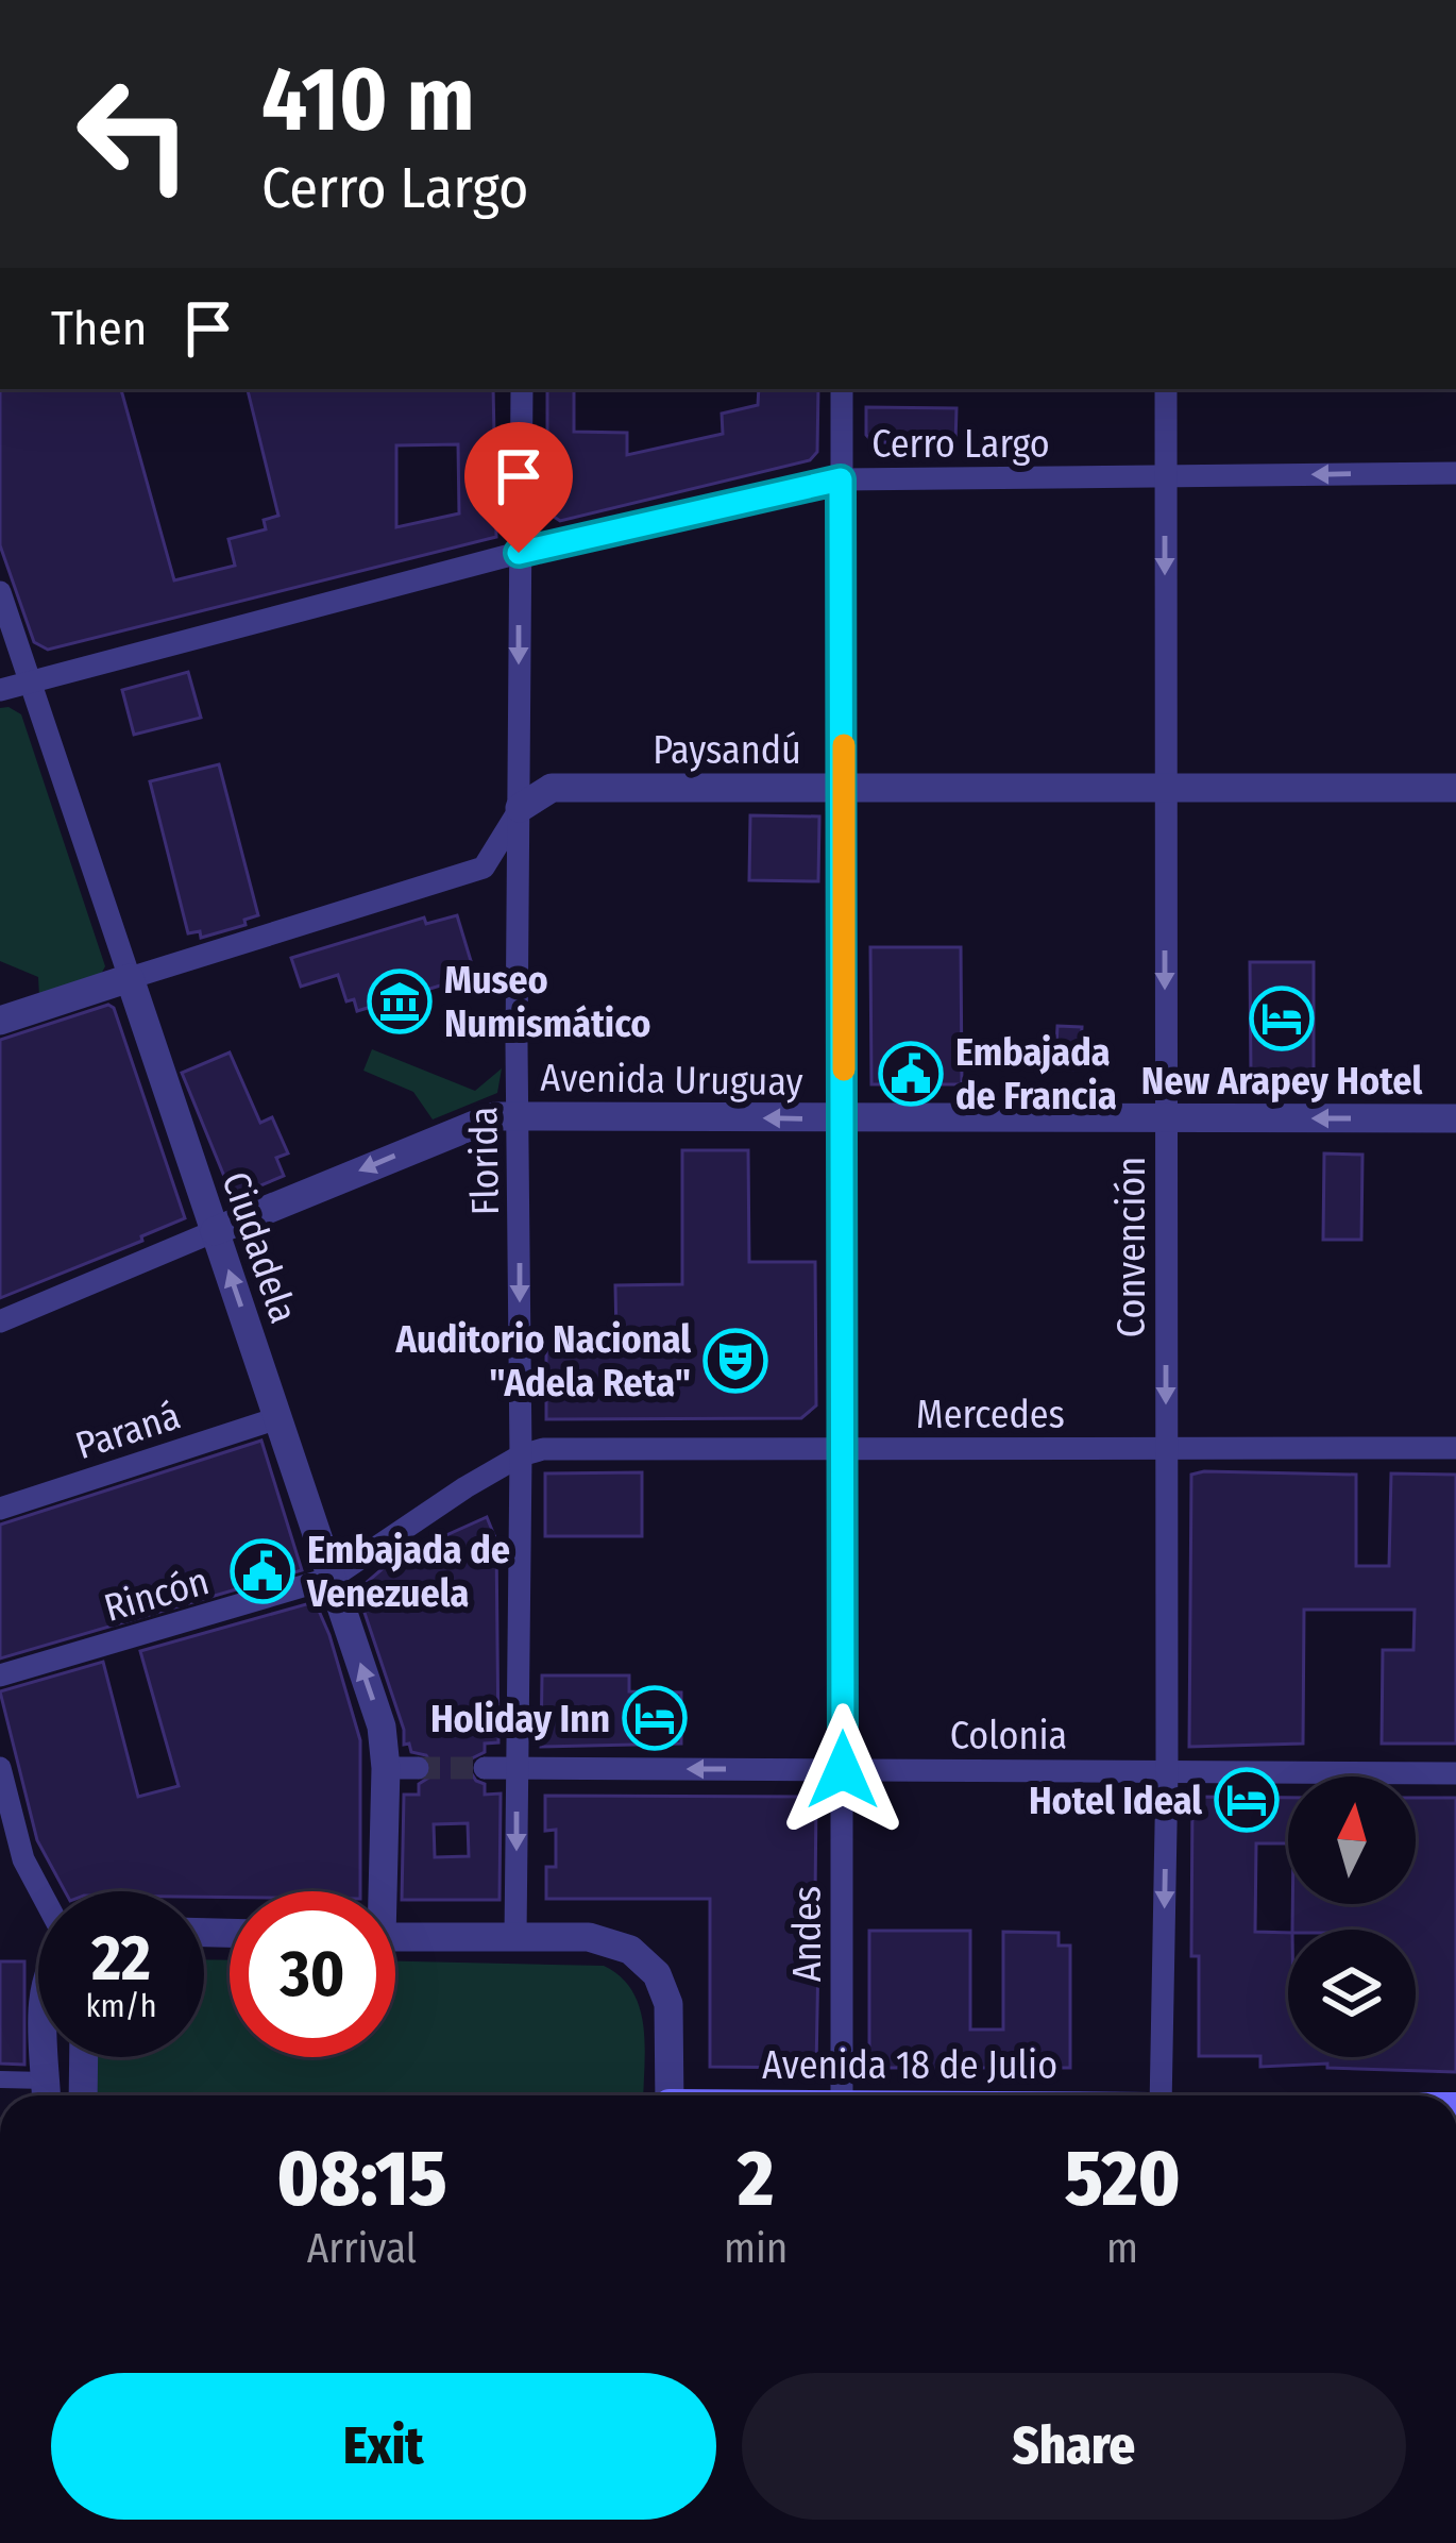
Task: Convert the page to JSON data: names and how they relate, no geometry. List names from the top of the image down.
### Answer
{
  "streets": {
    "street": [
      "Cerro Largo",
      "Paysandú",
      "Avenida Uruguay",
      "Florida",
      "Ciudadela",
      "Convención",
      "Mercedes",
      "Paraná",
      "Rincón",
      "Colonia",
      "Andes"
    ]
  },
  "crossings": [
    ["Cerro Largo", "Florida"],
    ["Cerro Largo", "Ciudadela"],
    ["Cerro Largo", "Convención"],
    ["Cerro Largo", "Andes"],
    ["Paysandú", "Florida"],
    ["Paysandú", "Convención"],
    ["Paysandú", "Andes"],
    ["Avenida Uruguay", "Florida"],
    ["Avenida Uruguay", "Ciudadela"],
    ["Avenida Uruguay", "Convención"],
    ["Avenida Uruguay", "Andes"],
    ["Florida", "Mercedes"],
    ["Florida", "Colonia"],
    ["Ciudadela", "Mercedes"],
    ["Ciudadela", "Paraná"],
    ["Ciudadela", "Rincón"],
    ["Convención", "Mercedes"],
    ["Convención", "Colonia"],
    ["Mercedes", "Rincón"],
    ["Mercedes", "Andes"],
    ["Colonia", "Andes"]
  ],
  "one_way": ["Florida", "Convención"],
  "places": {
    "museum": ["Museo Numismático"],
    "hotel": ["New Arapey Hotel", "Holiday Inn", "Hotel Ideal"],
    "public building": ["Embajada de Francia", "Embajada de Venezuela"],
    "theatre": ["Auditorio Nacional \"Adela Reta\""]
  },
  "north": "top",
  "page": {
    "turn": ["410 m", "Cerro Largo"],
    "then": "Then",
    "speed": "22 km/h",
    "limit": "30",
    "eta": [
      "08:15",
      "Arrival",
      "2",
      "min",
      "520",
      "m"
    ],
    "buttons": ["Exit", "Share"]
  }
}
